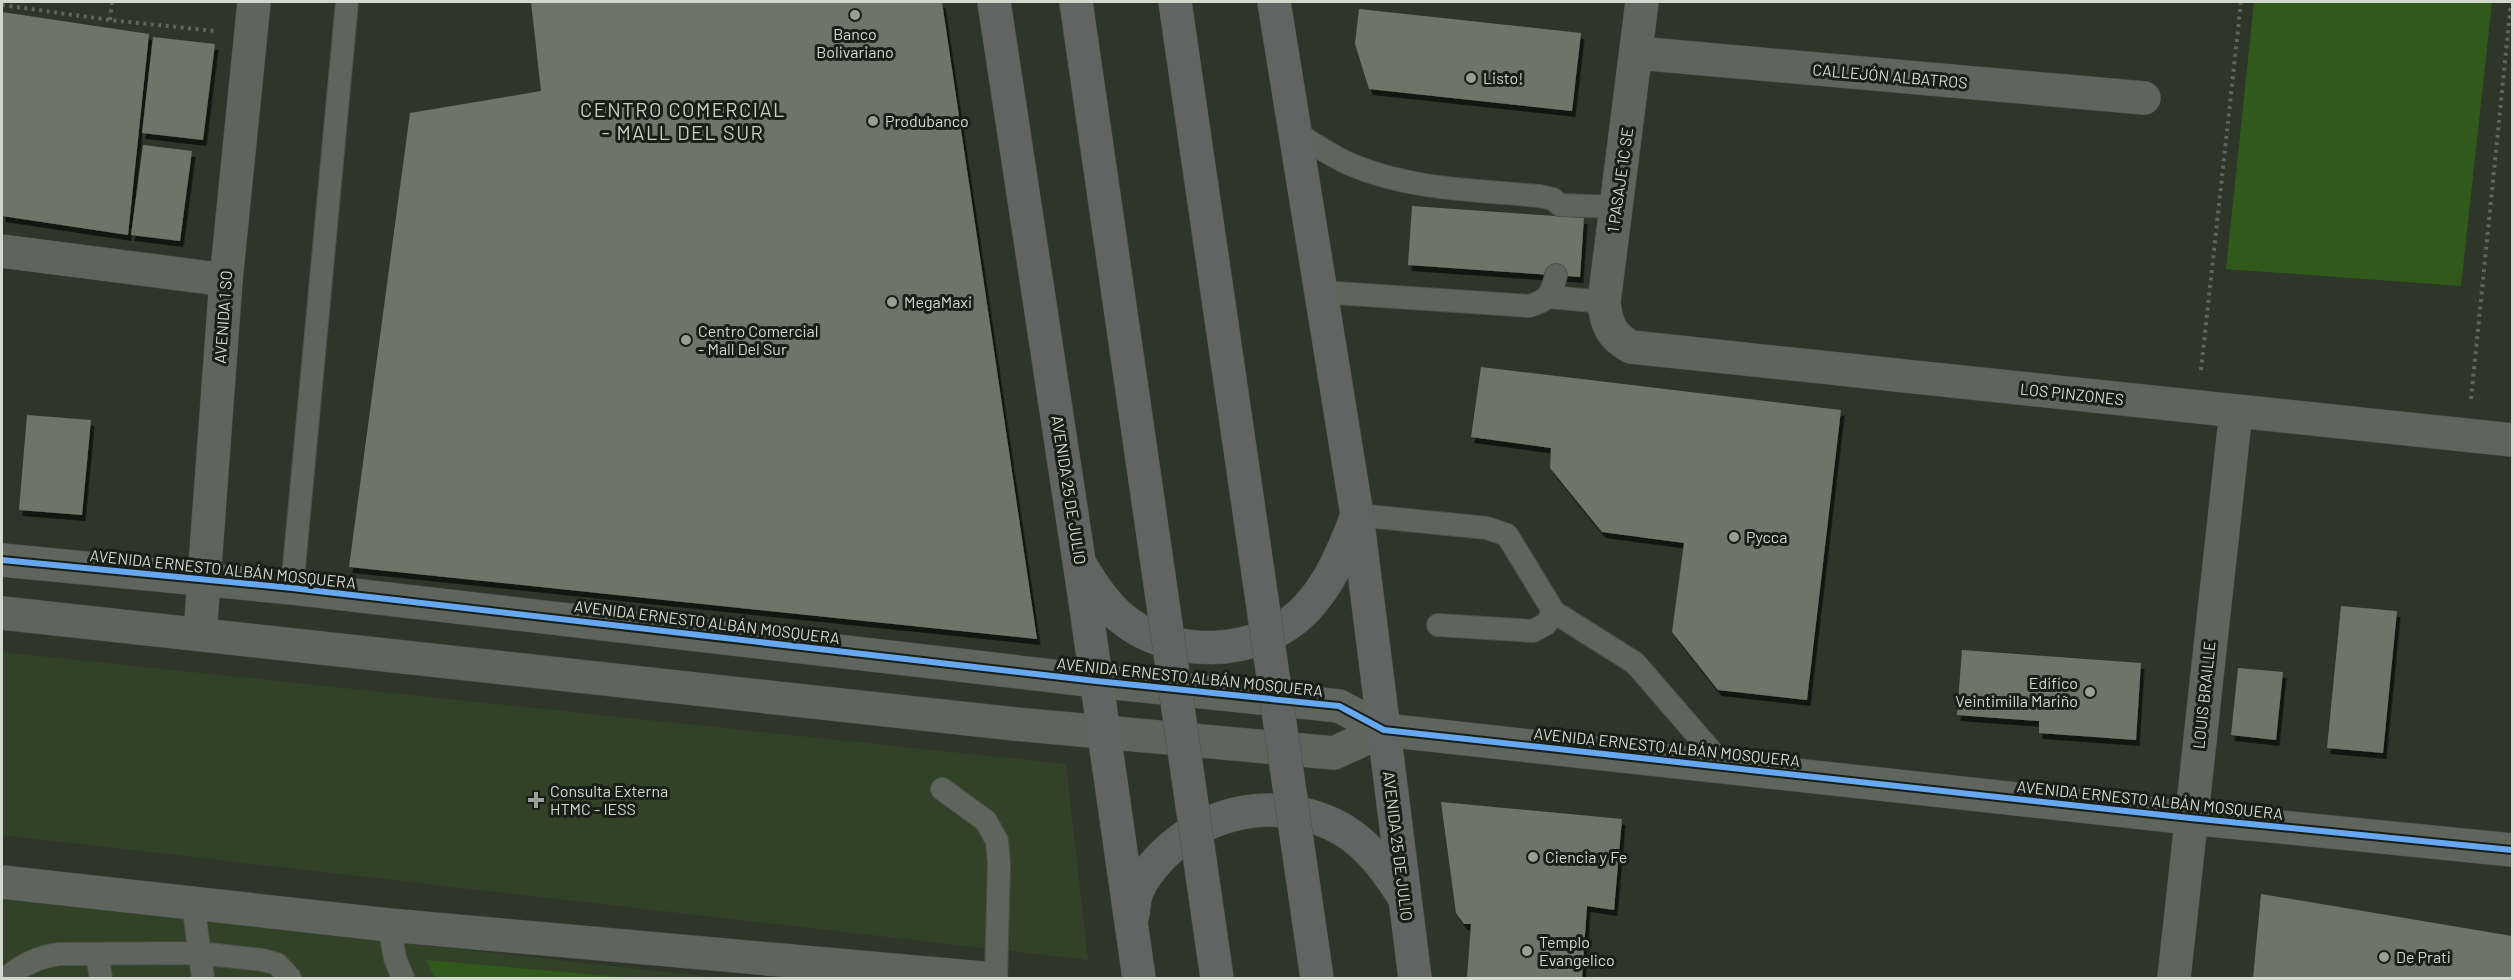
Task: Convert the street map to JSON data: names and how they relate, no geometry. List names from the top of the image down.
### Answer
{
  "streets": {
    "main road": ["AVENIDA 25 DE JULIO"],
    "street": [
      "CALLEJÓN ALBATROS",
      "1 PASAJE 1C SE",
      "AVENIDA 1 SO",
      "LOS PINZONES",
      "AVENIDA ERNESTO ALBÁN MOSQUERA",
      "LOUIS BRAILLE"
    ]
  },
  "crossings": [
    ["CALLEJÓN ALBATROS", "1 PASAJE 1C SE"],
    ["1 PASAJE 1C SE", "LOS PINZONES"],
    ["AVENIDA 1 SO", "AVENIDA ERNESTO ALBÁN MOSQUERA"],
    ["LOS PINZONES", "LOUIS BRAILLE"],
    ["AVENIDA 25 DE JULIO", "AVENIDA ERNESTO ALBÁN MOSQUERA"],
    ["AVENIDA ERNESTO ALBÁN MOSQUERA", "LOUIS BRAILLE"]
  ],
  "districts": ["CENTRO COMERCIAL - MALL DEL SUR"],
  "places": {
    "other": [
      "Banco Bolivariano",
      "Listo!",
      "Produbanco",
      "MegaMaxi",
      "Centro Comercial - Mall Del Sur",
      "Pycca",
      "Edifico Veintimilla Mariño",
      "Ciencia y Fe",
      "Templo Evangelico",
      "De Prati"
    ],
    "health": ["Consulta Externa HTMC - IESS"]
  }
}
